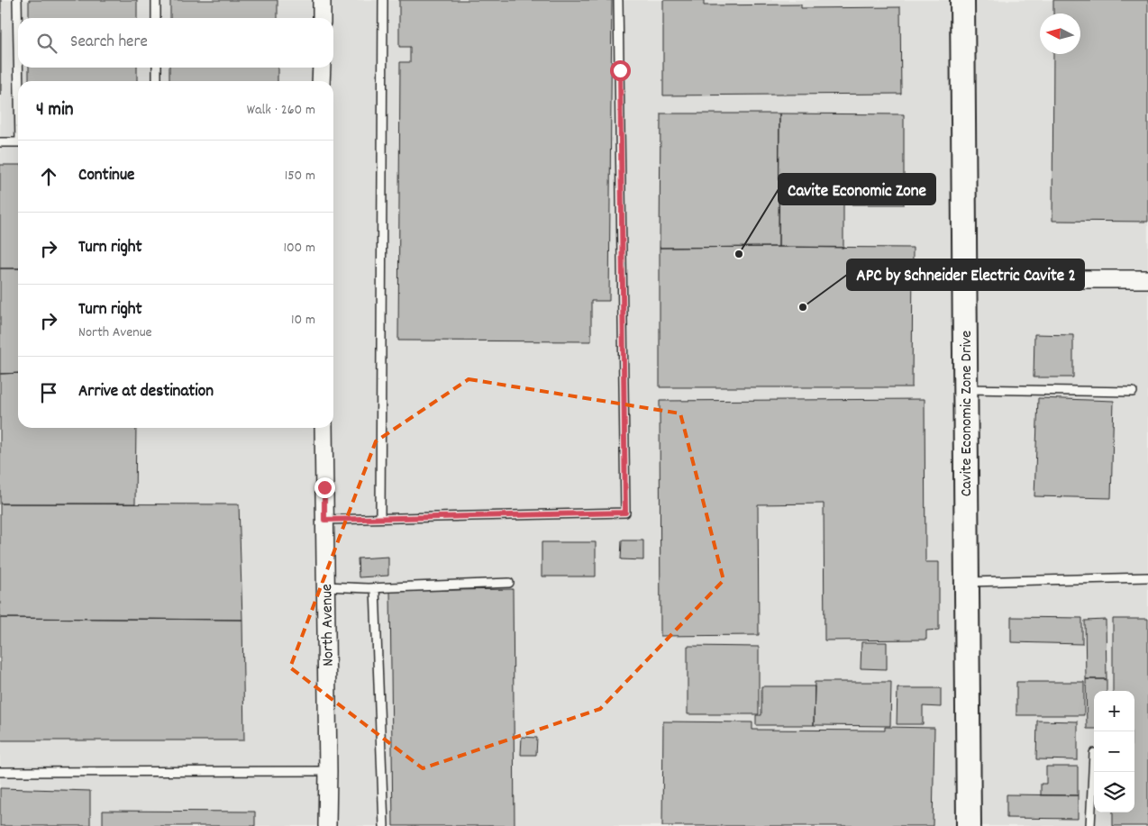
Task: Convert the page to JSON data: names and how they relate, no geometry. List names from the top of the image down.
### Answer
{
  "streets": {
    "street": ["Cavite Economic Zone Drive", "North Avenue"]
  },
  "places": ["Cavite Economic Zone", "APC by Schneider Electric Cavite 2"],
  "north": "left",
  "page": {
    "search": "Search here",
    "heading": ["4 min", "Walk · 260 m"],
    "list": [
      ["Continue", "150 m"],
      ["Turn right", "100 m"],
      ["Turn right", "North Avenue", "10 m"],
      "Arrive at destination"
    ],
    "map_buttons": ["+", "−"]
  }
}
